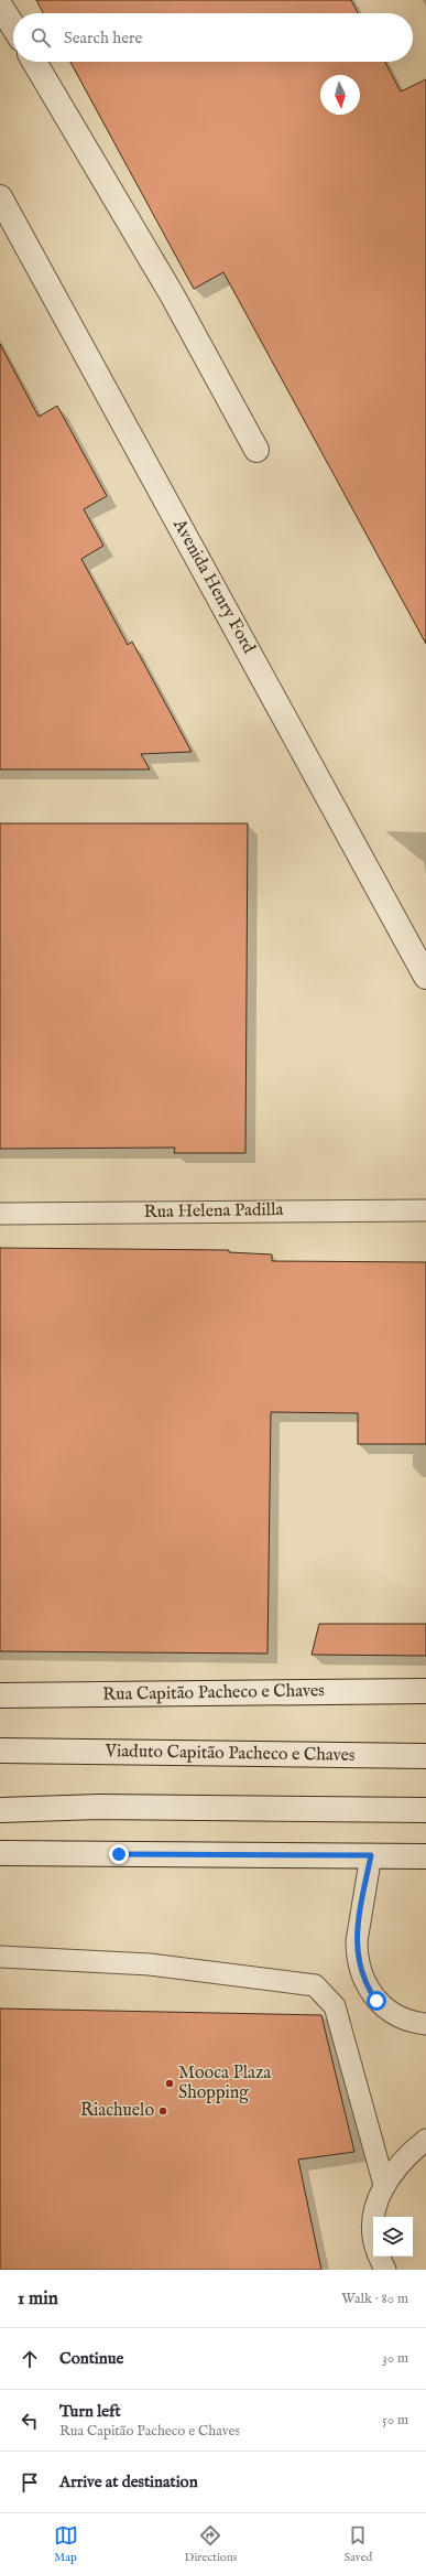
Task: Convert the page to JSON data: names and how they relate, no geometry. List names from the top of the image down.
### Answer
{
  "streets": {
    "street": ["Avenida Henry Ford", "Rua Capitão Pacheco e Chaves", "Viaduto Capitão Pacheco e Chaves"],
    "lane": ["Rua Helena Padilla"]
  },
  "places": ["Mooca Plaza Shopping", "Riachuelo"],
  "north": "bottom",
  "page": {
    "search": "Search here",
    "heading": ["1 min", "Walk · 80 m"],
    "list": [
      ["Continue", "30 m"],
      ["Turn left", "Rua Capitão Pacheco e Chaves", "50 m"],
      "Arrive at destination"
    ],
    "nav": ["Map", "Directions", "Saved"]
  }
}
